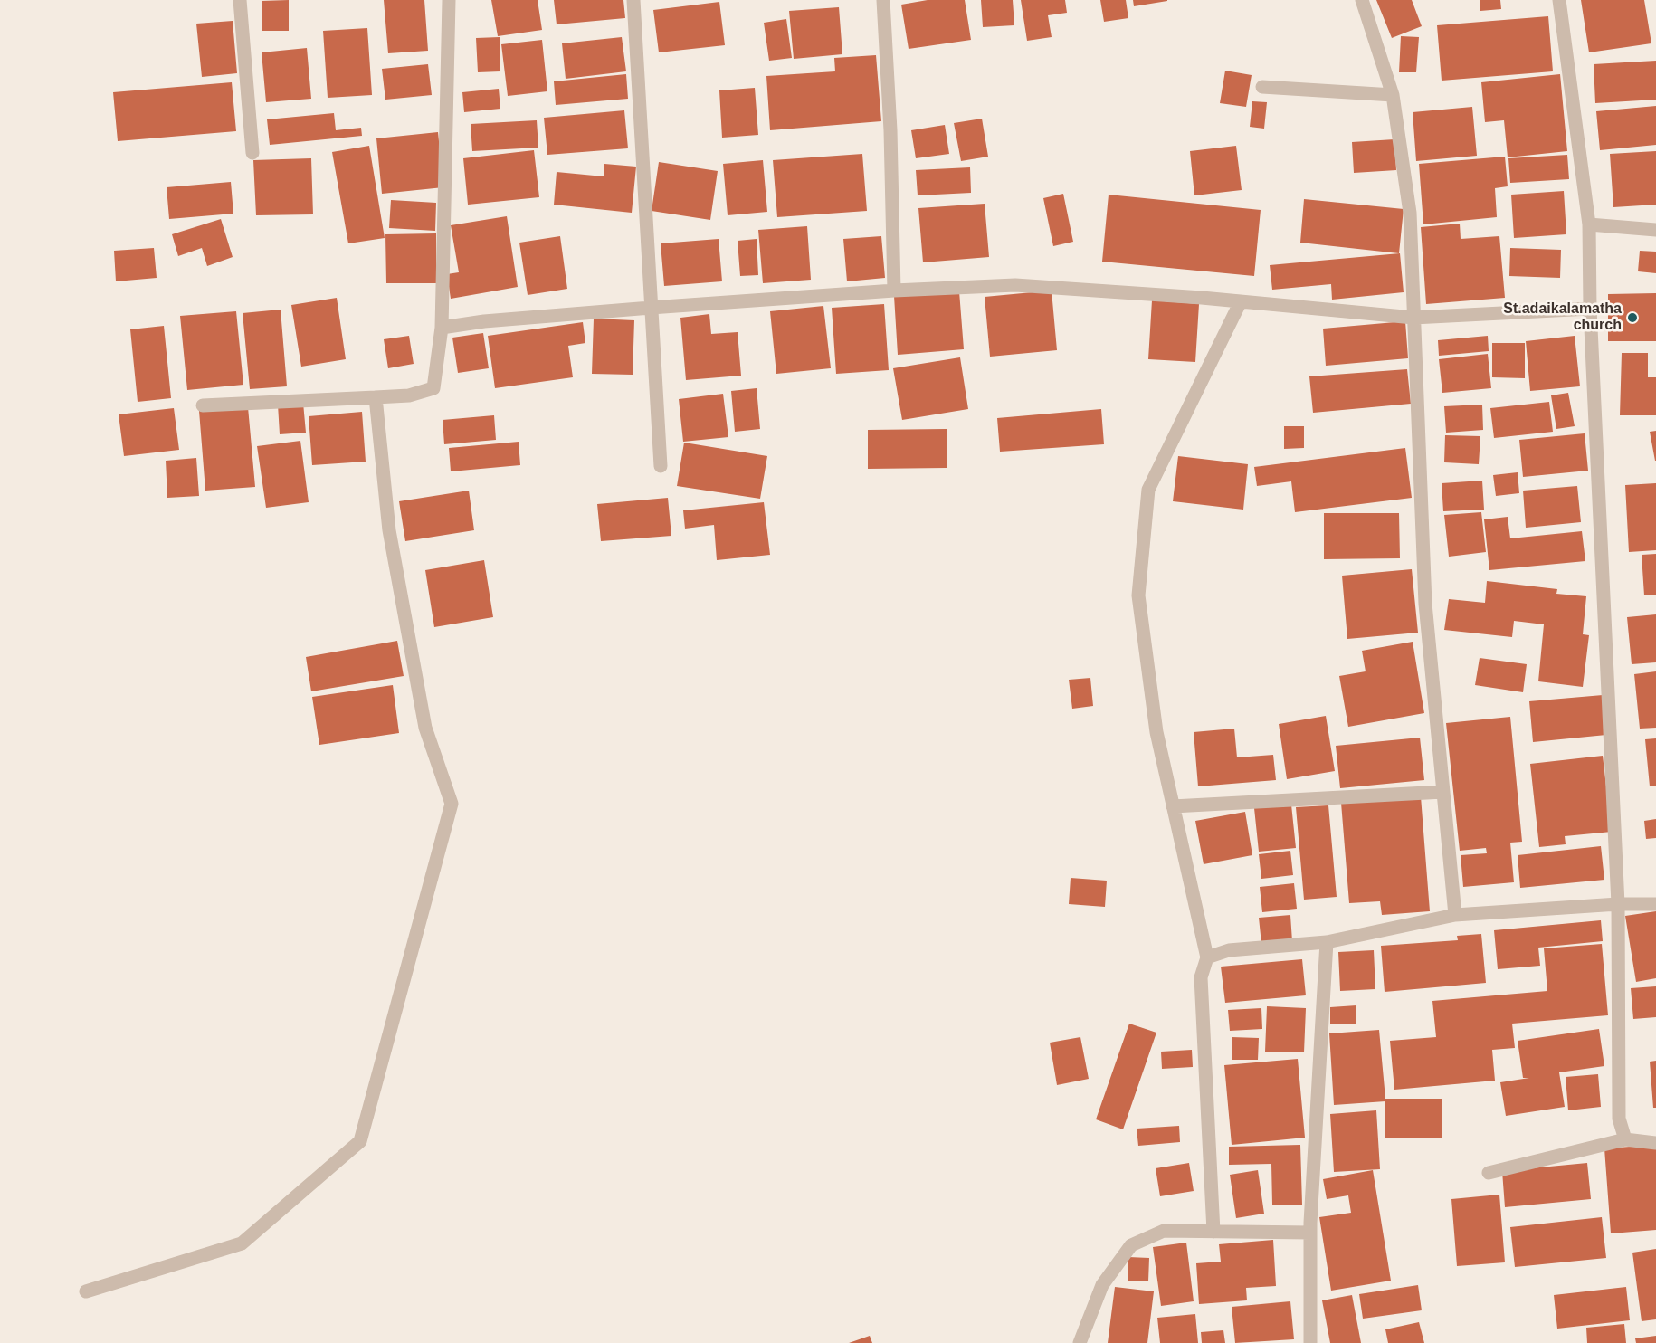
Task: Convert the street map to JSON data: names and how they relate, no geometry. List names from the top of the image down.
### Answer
{
  "places": ["St.adaikalamatha church"]
}
